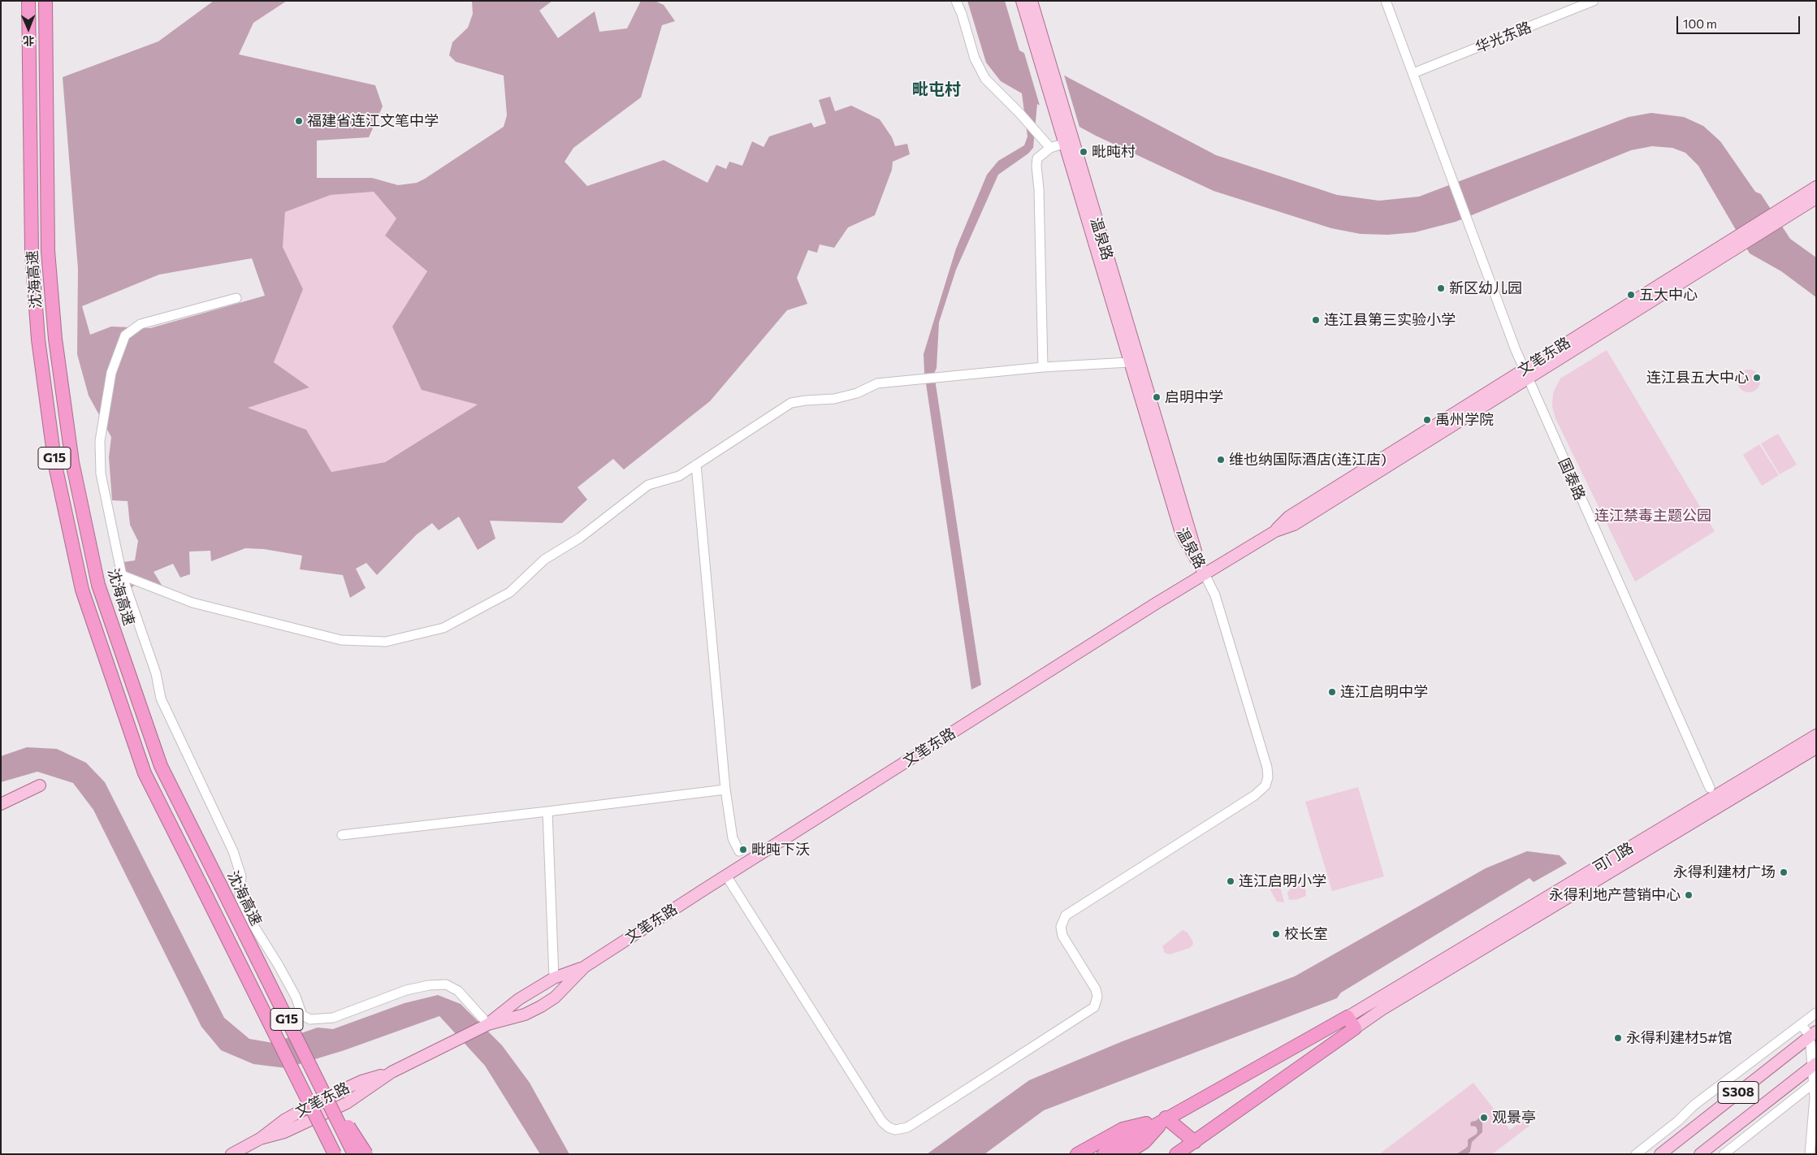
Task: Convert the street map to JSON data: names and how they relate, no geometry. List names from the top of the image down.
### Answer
{
  "streets": {
    "highway": ["沈海高速", "G15"],
    "main road": [
      "温泉路",
      "文笔东路",
      "可门路",
      "S308"
    ],
    "street": ["华光东路", "国泰路"]
  },
  "crossings": [
    ["华光东路", "国泰路"],
    ["温泉路", "文笔东路"],
    ["文笔东路", "国泰路"]
  ],
  "districts": ["毗屯村"],
  "parks": ["连江禁毒主题公园"],
  "places": [
    "福建省连江文笔中学",
    "毗旽村",
    "新区幼儿园",
    "五大中心",
    "连江县第三实验小学",
    "连江县五大中心",
    "启明中学",
    "禹州学院",
    "维也纳国际酒店(连江店)",
    "连江启明中学",
    "毗旽下沃",
    "永得利建材广场",
    "连江启明小学",
    "永得利地产营销中心",
    "校长室",
    "永得利建材5#馆",
    "观景亭"
  ],
  "scale_bar": "100 m",
  "north": "bottom"
}
